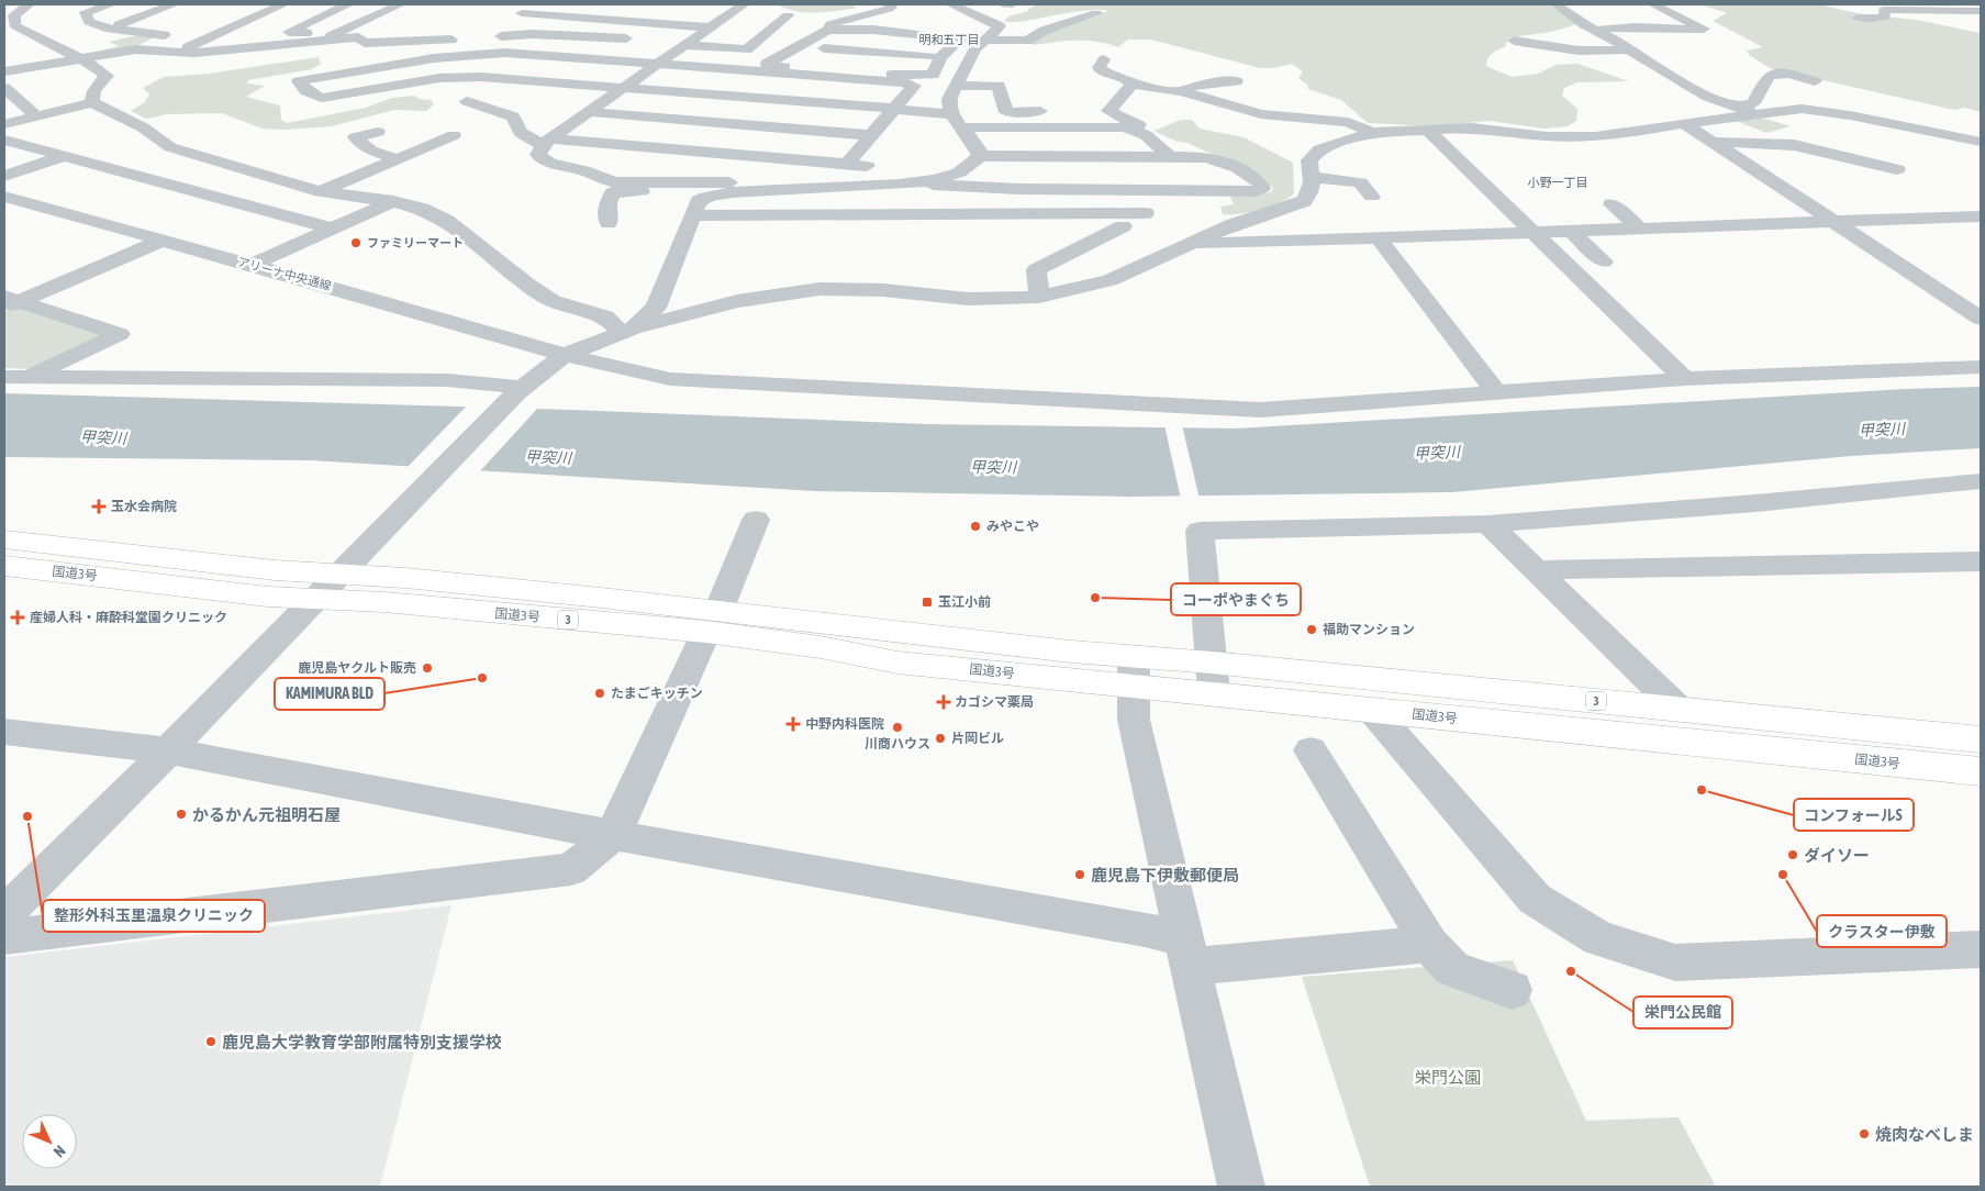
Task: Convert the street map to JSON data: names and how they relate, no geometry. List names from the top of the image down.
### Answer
{
  "streets": {
    "highway": ["国道3号", "3"],
    "street": ["アリーナ中央通線"]
  },
  "districts": ["明和五丁目", "小野一丁目"],
  "water": ["甲突川"],
  "parks": ["栄門公園"],
  "places": {
    "other": [
      "ファミリーマート",
      "みやこや",
      "コーポやまぐち",
      "福助マンション",
      "鹿児島ヤクルト販売",
      "KAMIMURA BLD",
      "たまごキッチン",
      "川商ハウス",
      "片岡ビル",
      "コンフォールS",
      "かるかん元祖明石屋",
      "整形外科玉里温泉クリニック",
      "ダイソー",
      "鹿児島下伊敷郵便局",
      "クラスター伊敷",
      "栄門公民館",
      "鹿児島大学教育学部附属特別支援学校",
      "焼肉なべしま"
    ],
    "health": [
      "玉水会病院",
      "産婦人科・麻酔科堂園クリニック",
      "カゴシマ薬局",
      "中野内科医院"
    ],
    "transit": ["玉江小前"]
  },
  "north": "bottom right"
}
